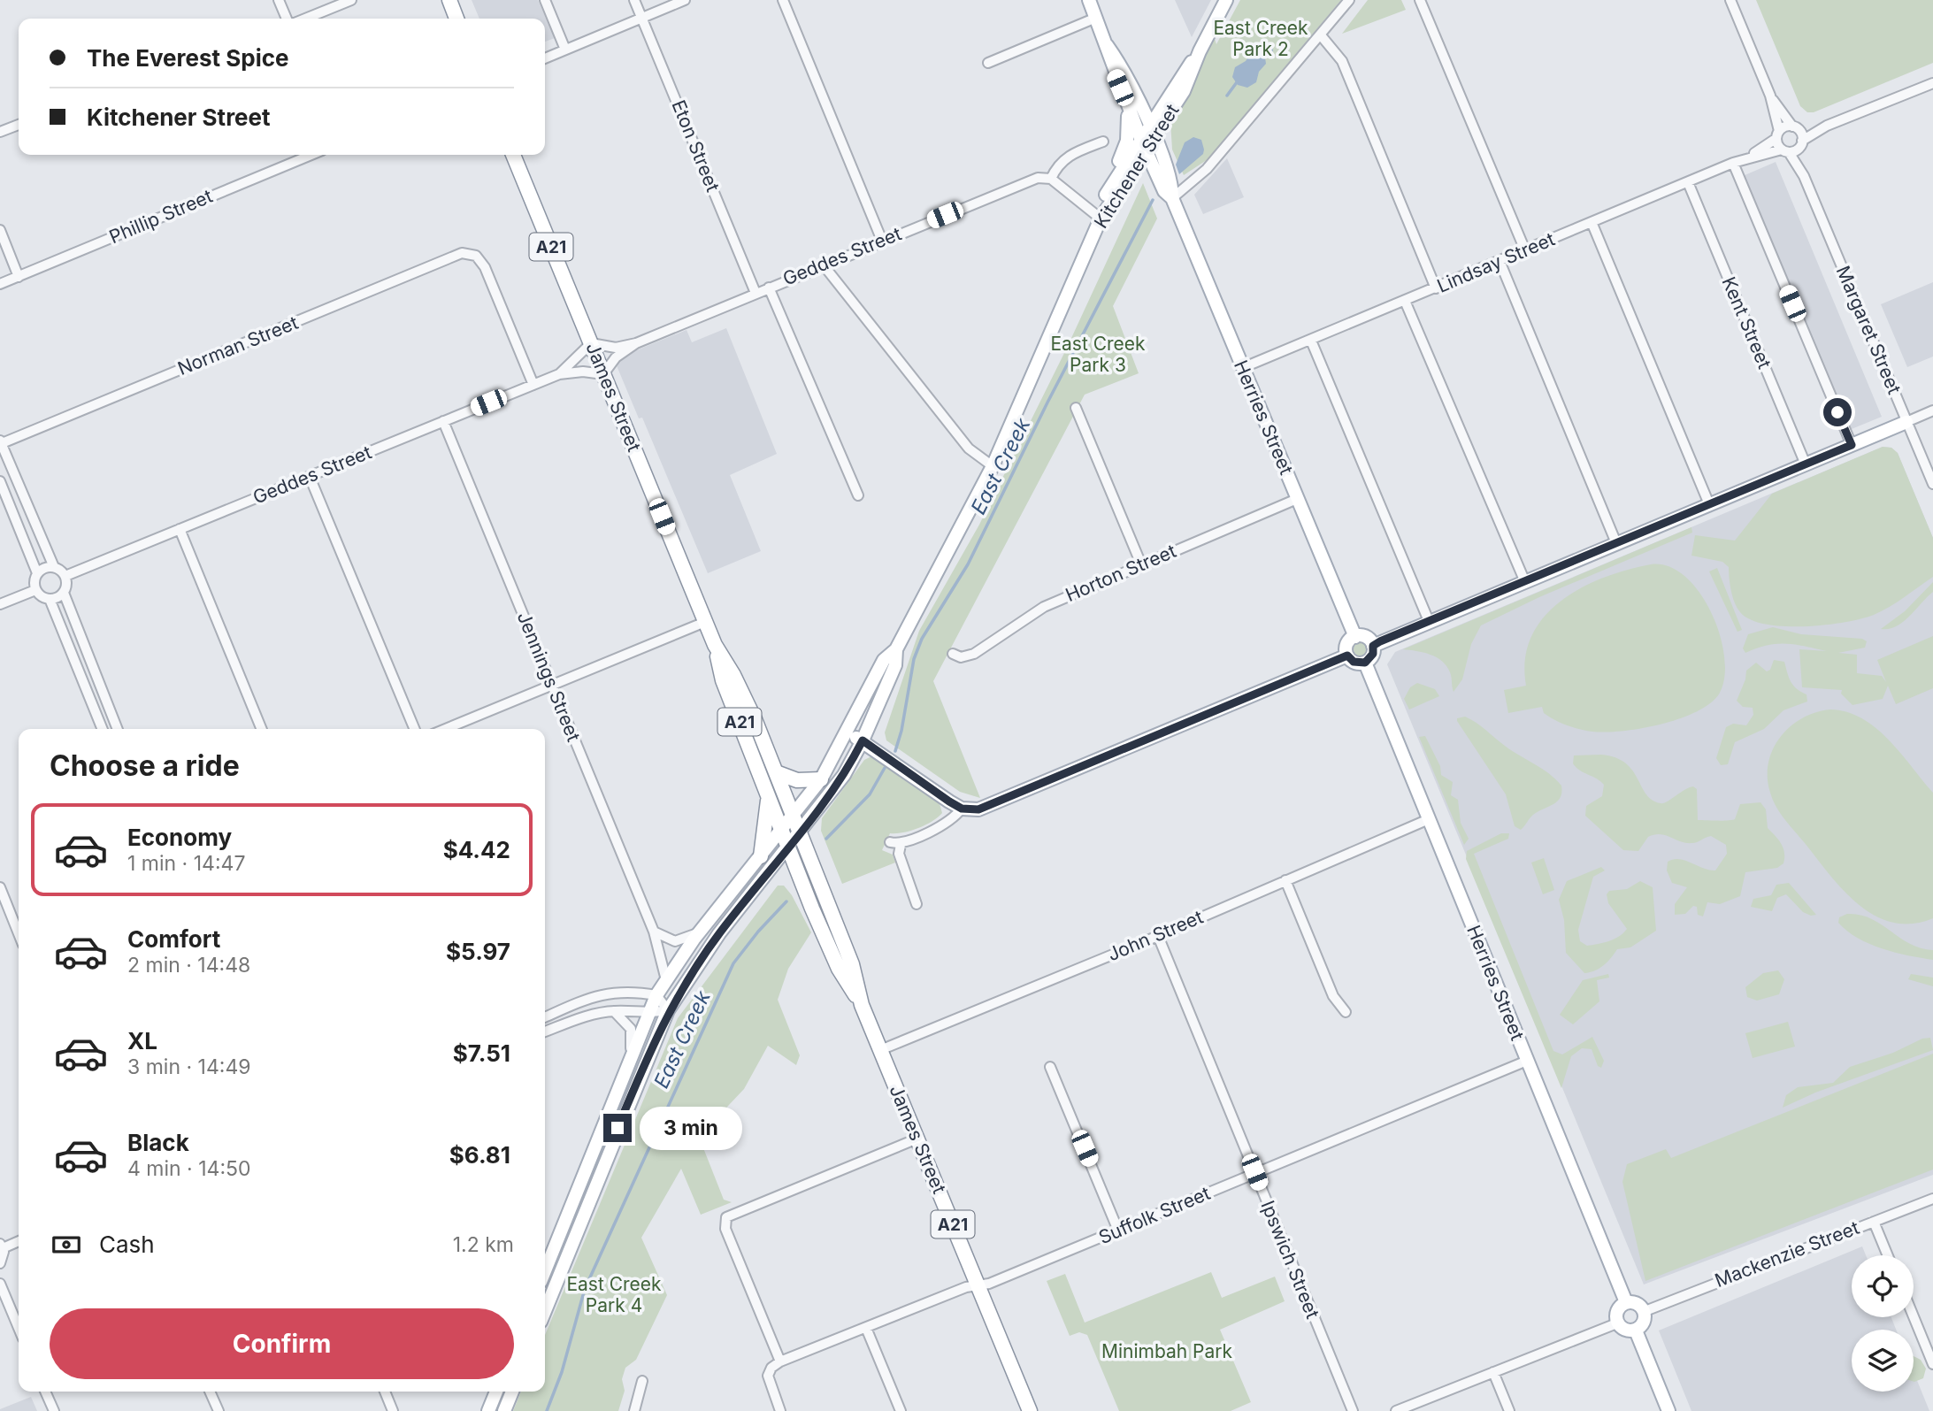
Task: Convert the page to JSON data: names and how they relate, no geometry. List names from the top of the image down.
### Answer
{
  "streets": {
    "highway": ["A21", "James Street"],
    "main road": ["Kitchener Street", "Herries Street"],
    "street": [
      "Eton Street",
      "Phillip Street",
      "Geddes Street",
      "Lindsay Street",
      "Kent Street",
      "Margaret Street",
      "Norman Street",
      "Horton Street",
      "Jennings Street",
      "John Street",
      "Suffolk Street",
      "Mackenzie Street",
      "Ipswich Street"
    ]
  },
  "crossings": [
    ["Eton Street", "Geddes Street"],
    ["Kitchener Street", "James Street"],
    ["Kitchener Street", "Herries Street"],
    ["Kitchener Street", "Jennings Street"],
    ["Geddes Street", "Norman Street"],
    ["Geddes Street", "James Street"],
    ["Geddes Street", "Jennings Street"],
    ["Lindsay Street", "Kent Street"],
    ["Lindsay Street", "Margaret Street"],
    ["Lindsay Street", "Herries Street"],
    ["James Street", "John Street"],
    ["James Street", "Suffolk Street"],
    ["Herries Street", "Horton Street"],
    ["Herries Street", "John Street"],
    ["Herries Street", "Suffolk Street"],
    ["Herries Street", "Mackenzie Street"],
    ["John Street", "Ipswich Street"],
    ["Suffolk Street", "Ipswich Street"]
  ],
  "water": ["East Creek"],
  "parks": [
    "East Creek Park 2",
    "East Creek Park 3",
    "East Creek Park 4",
    "Minimbah Park"
  ],
  "page": {
    "banner": ["The Everest Spice", "Kitchener Street"],
    "heading": "Choose a ride",
    "list": [
      {
        "name": "Economy",
        "note": "1 min · 14:47",
        "value": "$4.42"
      },
      {
        "name": "Comfort",
        "note": "2 min · 14:48",
        "value": "$5.97"
      },
      {
        "name": "XL",
        "note": "3 min · 14:49",
        "value": "$7.51"
      },
      {
        "name": "Black",
        "note": "4 min · 14:50",
        "value": "$6.81"
      }
    ],
    "bubble": "3 min",
    "pay": ["Cash", "1.2 km"],
    "buttons": "Confirm"
  }
}
